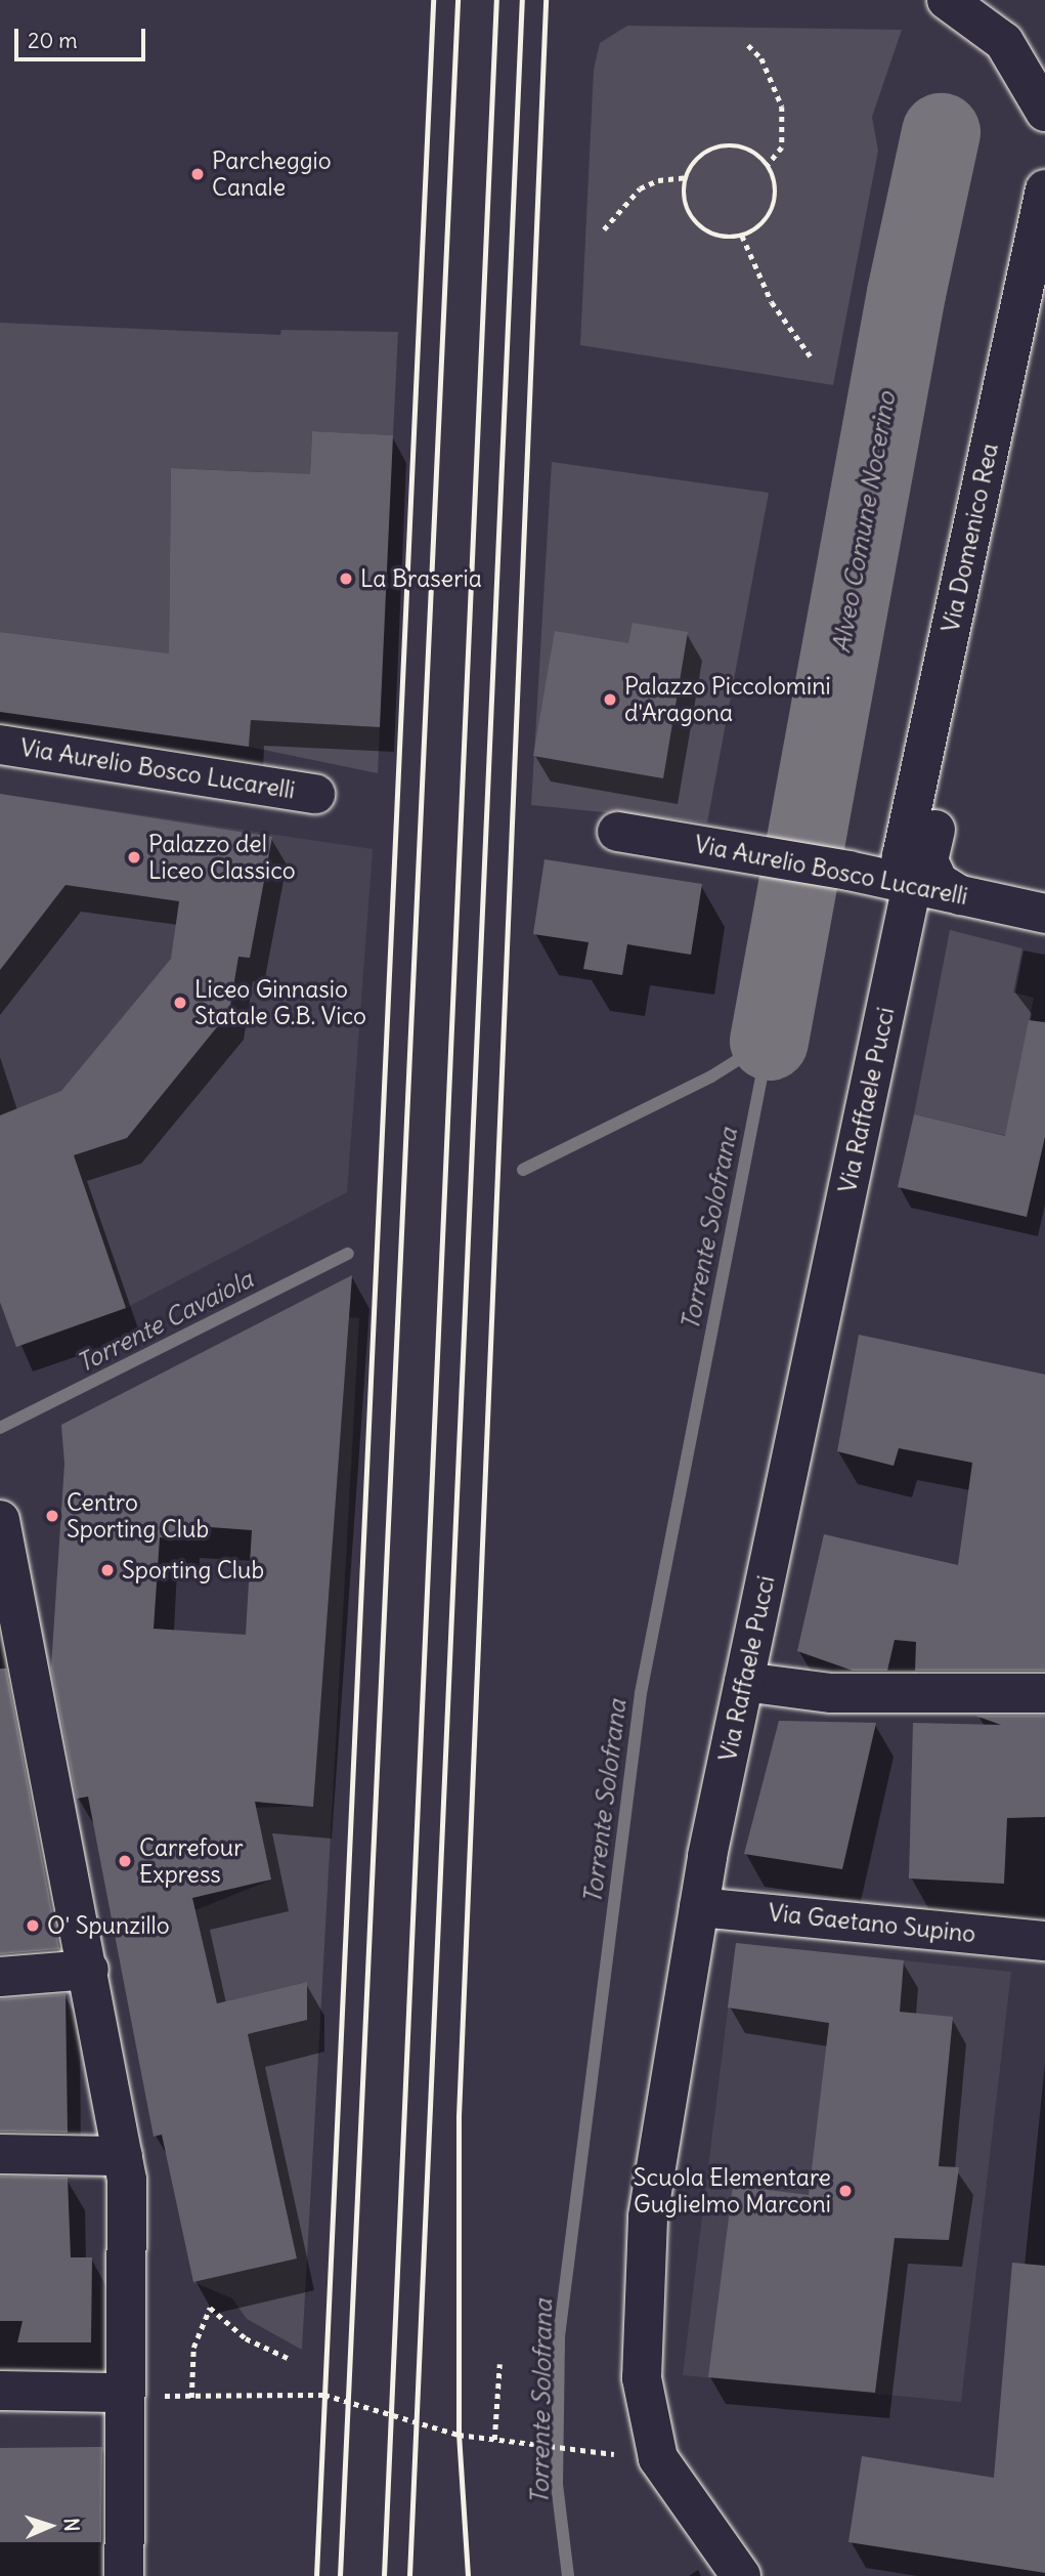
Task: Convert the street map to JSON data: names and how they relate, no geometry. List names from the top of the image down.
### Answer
{
  "streets": {
    "main road": [
      "Via Domenico Rea",
      "Via Aurelio Bosco Lucarelli",
      "Via Raffaele Pucci",
      "Via Gaetano Supino"
    ]
  },
  "crossings": [
    ["Via Domenico Rea", "Via Aurelio Bosco Lucarelli"],
    ["Via Domenico Rea", "Via Raffaele Pucci"],
    ["Via Aurelio Bosco Lucarelli", "Via Raffaele Pucci"],
    ["Via Raffaele Pucci", "Via Gaetano Supino"]
  ],
  "water": ["Alveo Comune Nocerino", "Torrente Solofrana", "Torrente Cavaiola"],
  "places": [
    "Parcheggio Canale",
    "La Braseria",
    "Palazzo Piccolomini d'Aragona",
    "Palazzo del Liceo Classico",
    "Liceo Ginnasio Statale G.B. Vico",
    "Centro Sporting Club",
    "Sporting Club",
    "Carrefour Express",
    "O' Spunzillo",
    "Scuola Elementare Guglielmo Marconi"
  ],
  "scale_bar": "20 m",
  "north": "right"
}
